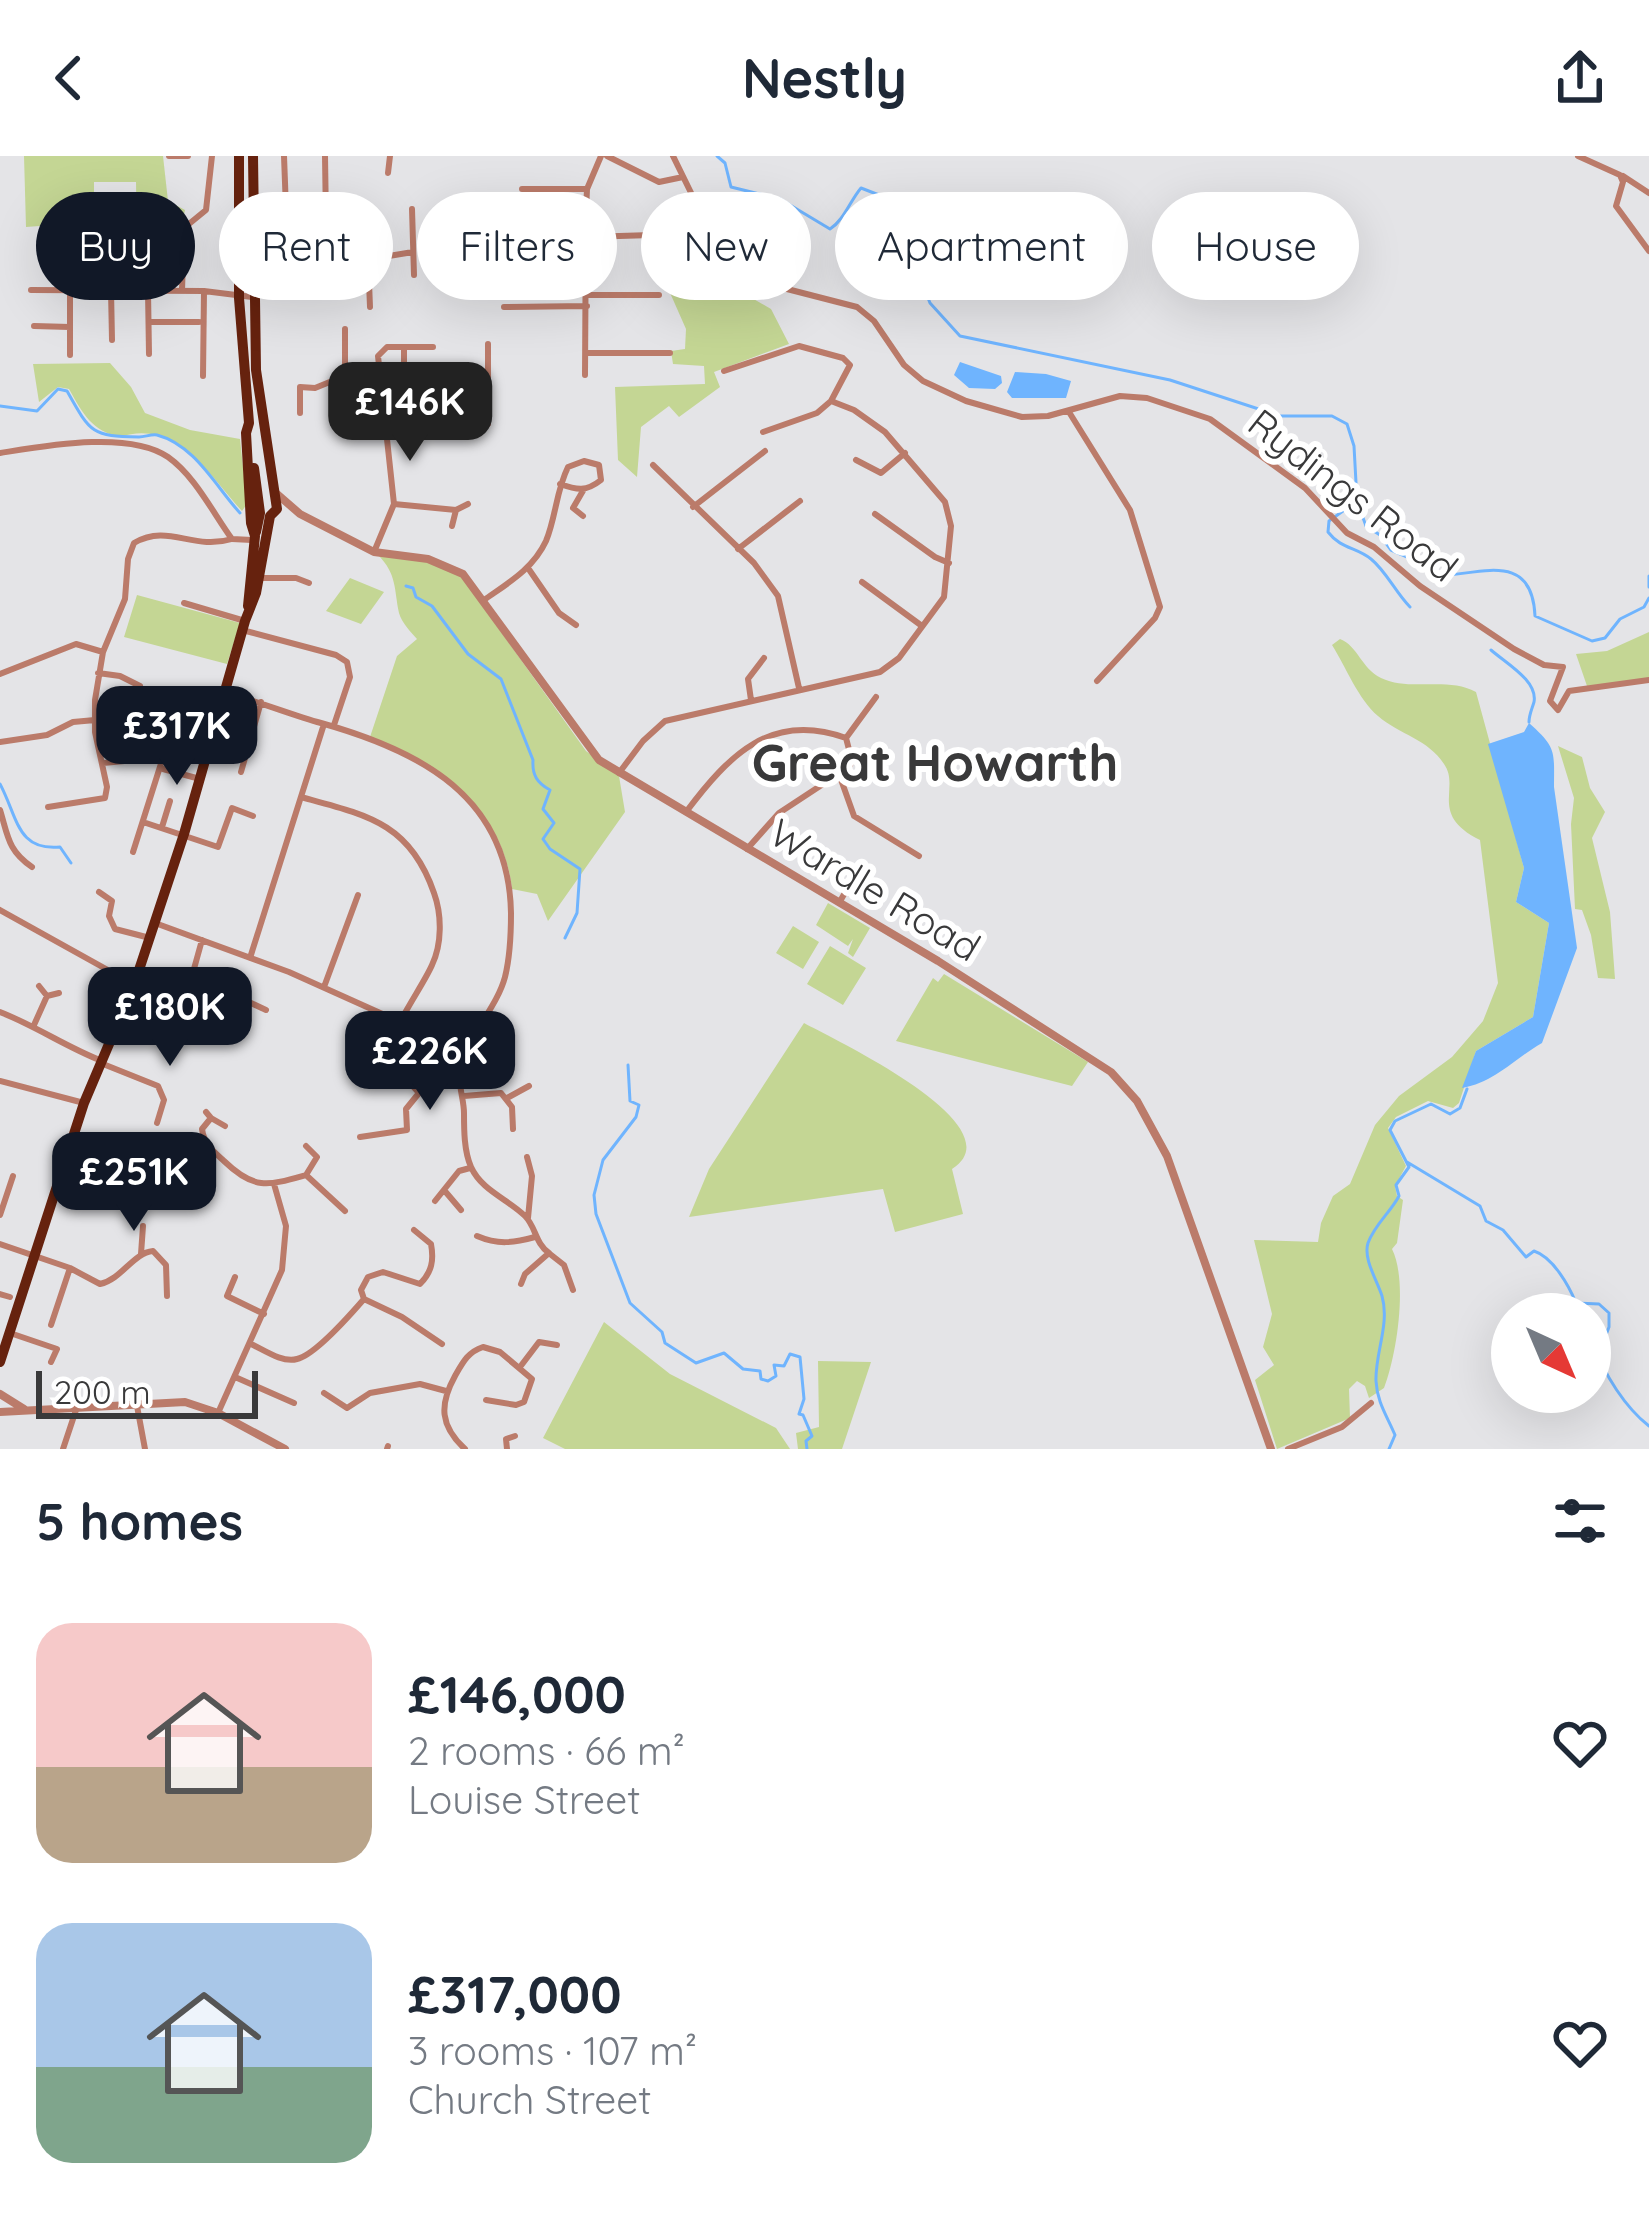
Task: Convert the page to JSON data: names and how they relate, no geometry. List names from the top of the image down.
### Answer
{
  "streets": {
    "street": ["Rydings Road", "Wardle Road"]
  },
  "districts": ["Great Howarth"],
  "scale_bar": "200 m",
  "north": "bottom right",
  "page": {
    "header": "Nestly",
    "chip": [
      "Buy",
      "Rent",
      "Filters",
      "New",
      "Apartment",
      "House"
    ],
    "price": [
      "£146K",
      "£317K",
      "£180K",
      "£226K",
      "£251K"
    ],
    "scale": "200 m",
    "heading": "5 homes",
    "list": [
      {
        "name": "£146,000",
        "note": "2 rooms · 66 m² · Louise Street"
      },
      {
        "name": "£317,000",
        "note": "3 rooms · 107 m² · Church Street"
      }
    ]
  }
}
